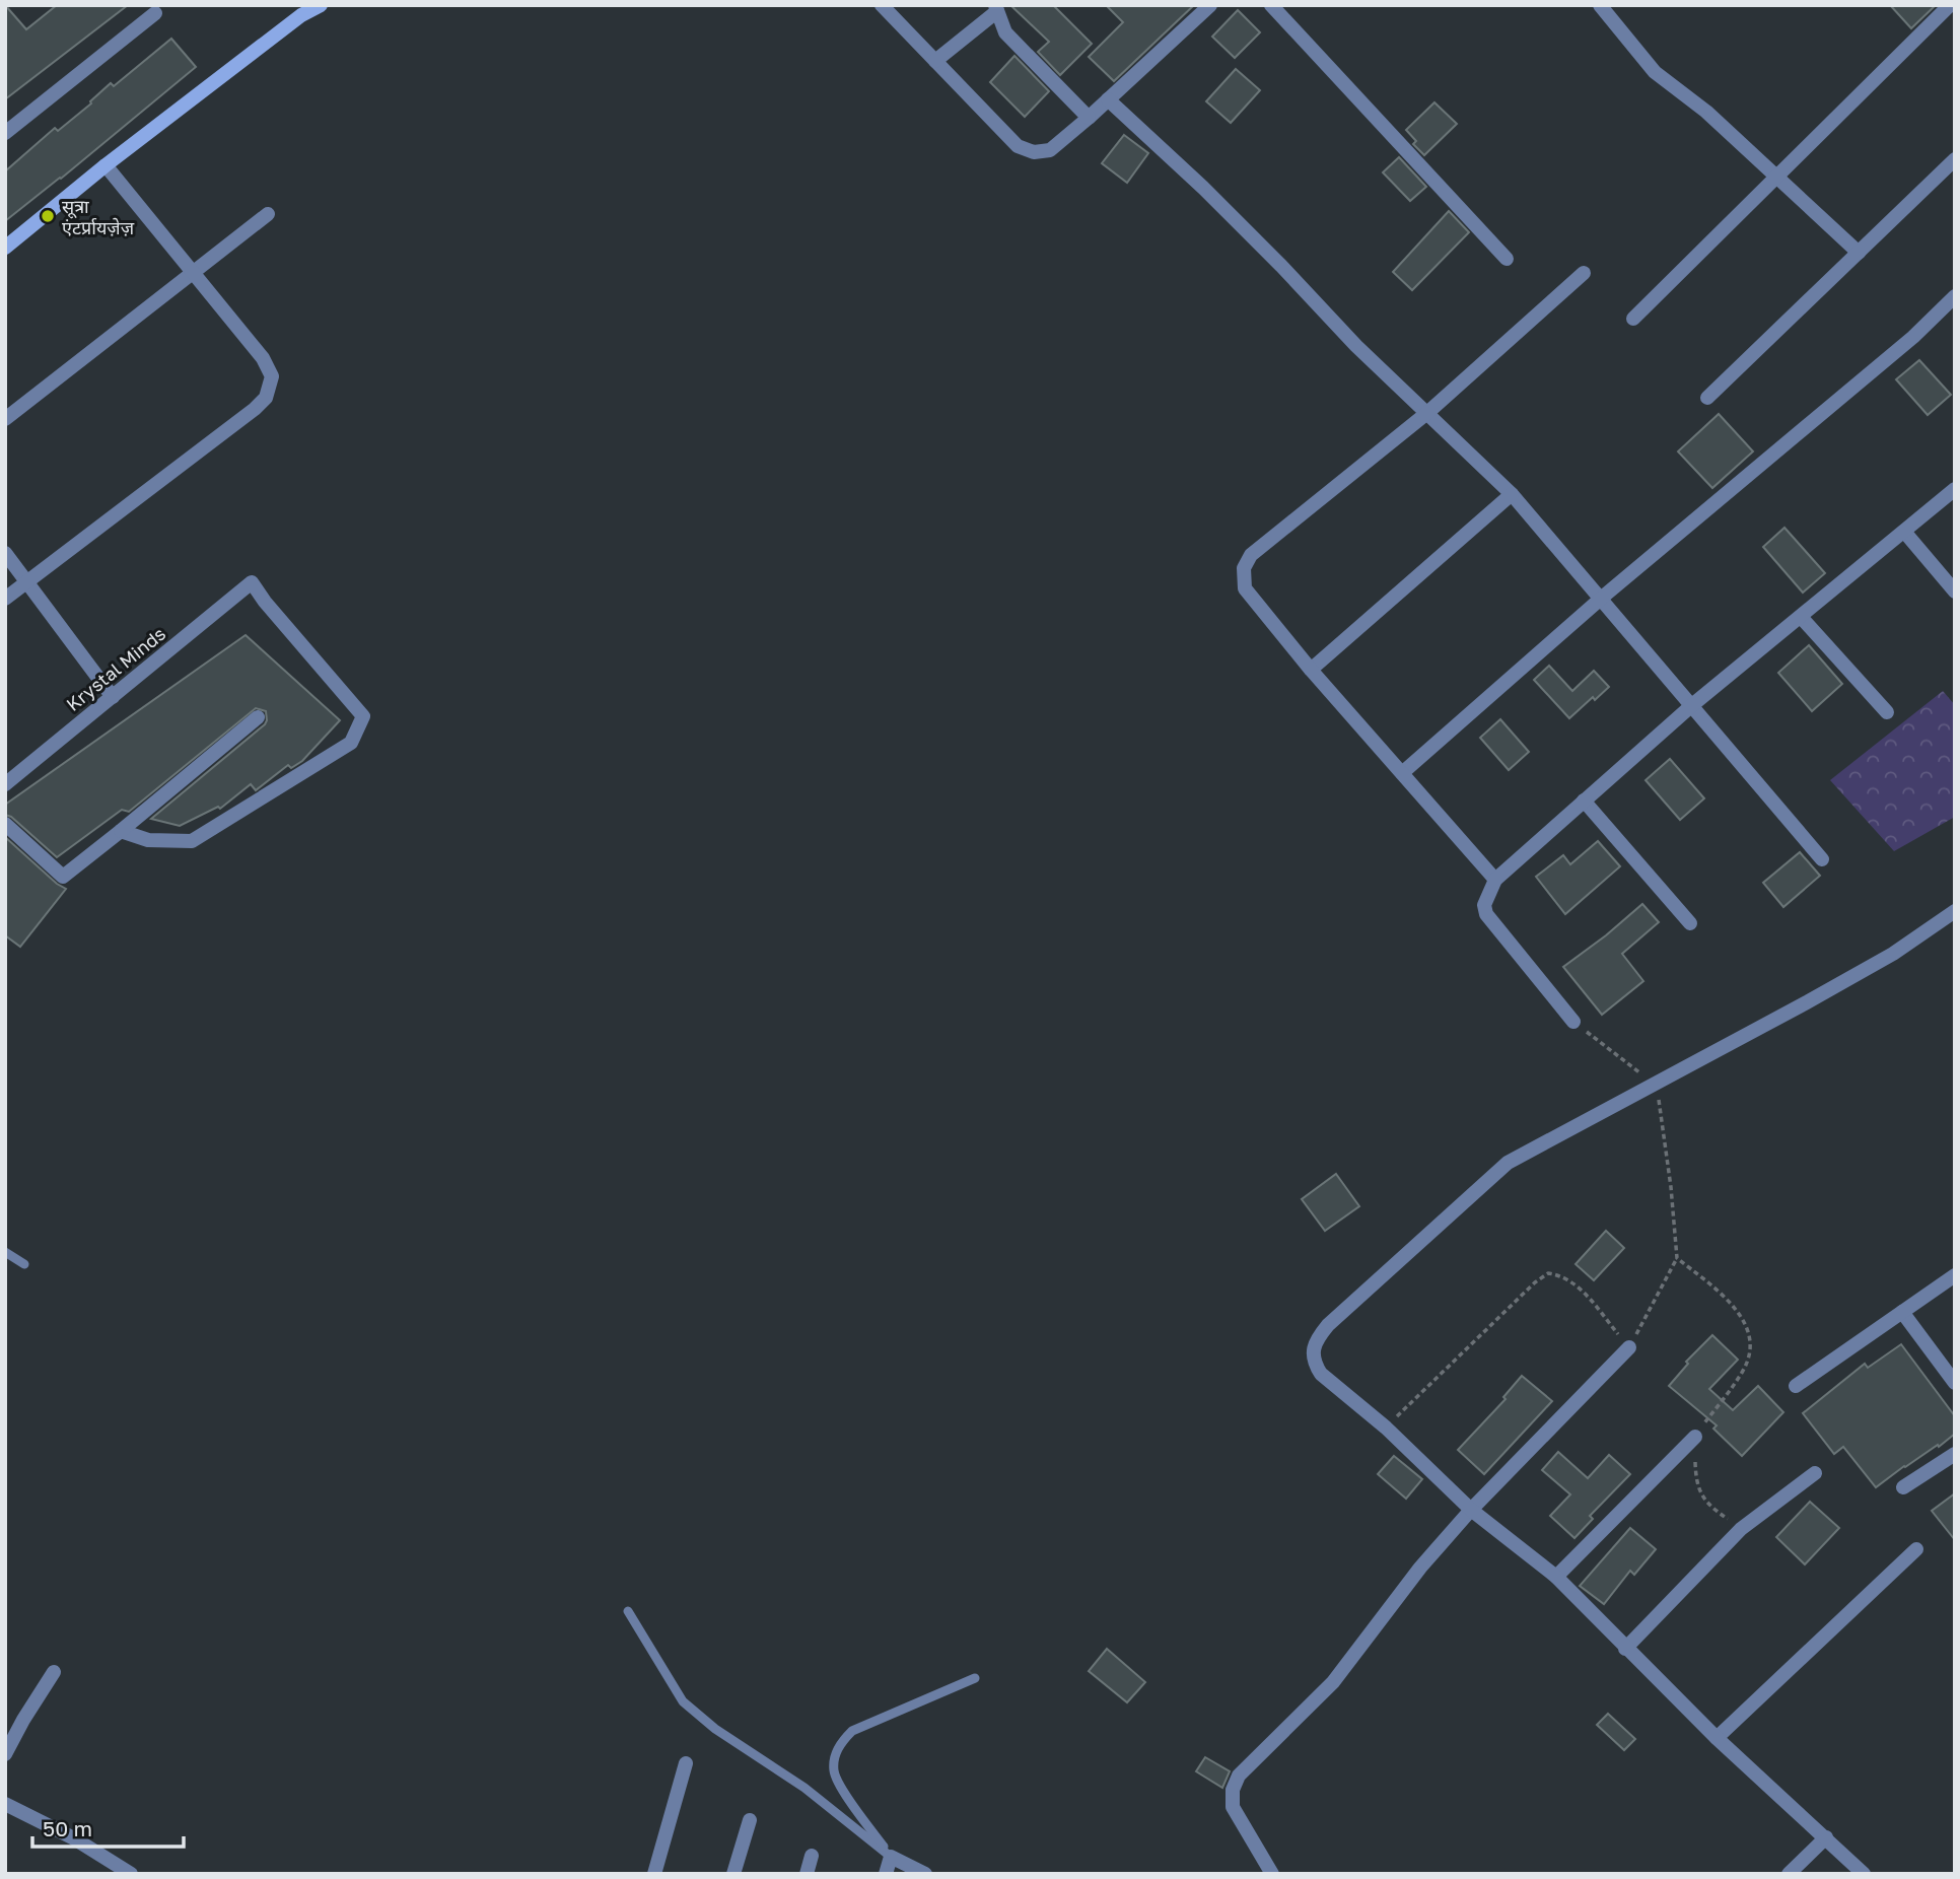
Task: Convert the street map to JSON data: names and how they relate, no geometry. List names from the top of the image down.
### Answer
{
  "streets": {
    "street": ["Krystal Minds"]
  },
  "places": ["सूत्रा एंटर्प्रायज़ेज़"],
  "scale_bar": "50 m"
}
